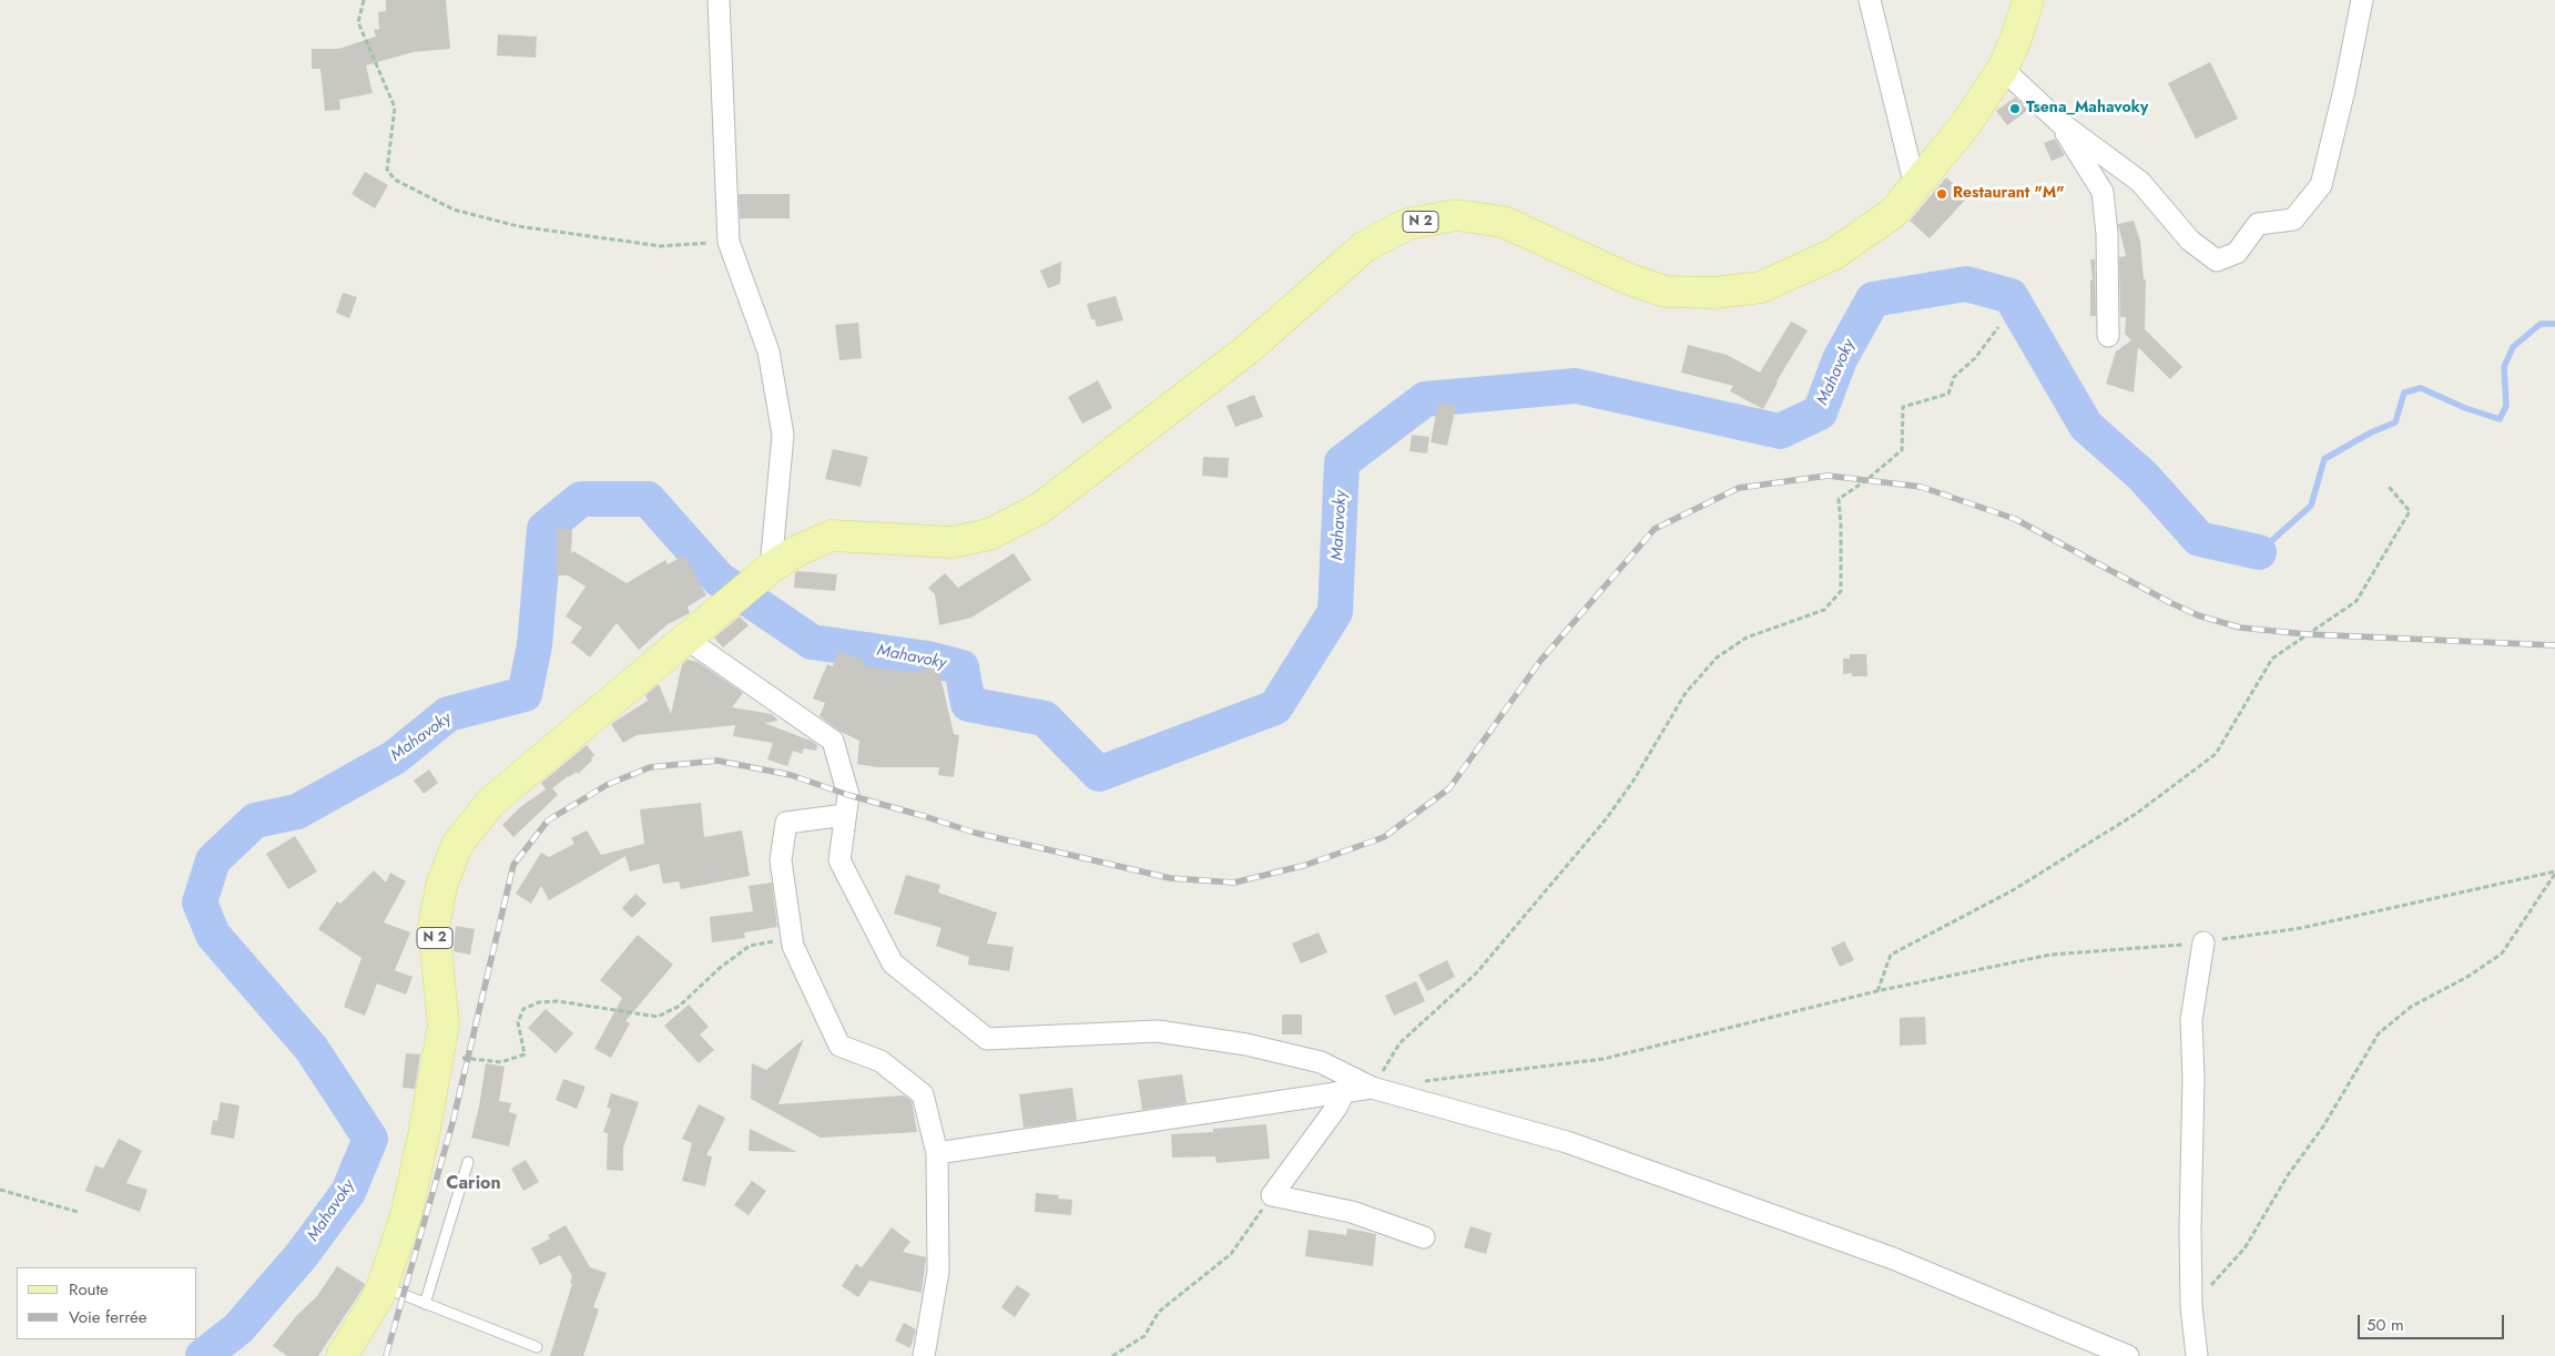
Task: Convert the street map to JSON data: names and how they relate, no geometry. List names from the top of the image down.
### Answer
{
  "streets": {
    "main road": ["N 2"]
  },
  "districts": ["Carion"],
  "water": ["Mahavoky"],
  "places": ["Tsena_Mahavoky", "Restaurant \"M\""],
  "legend": ["Route", "Voie ferrée"],
  "scale_bar": "50 m"
}
